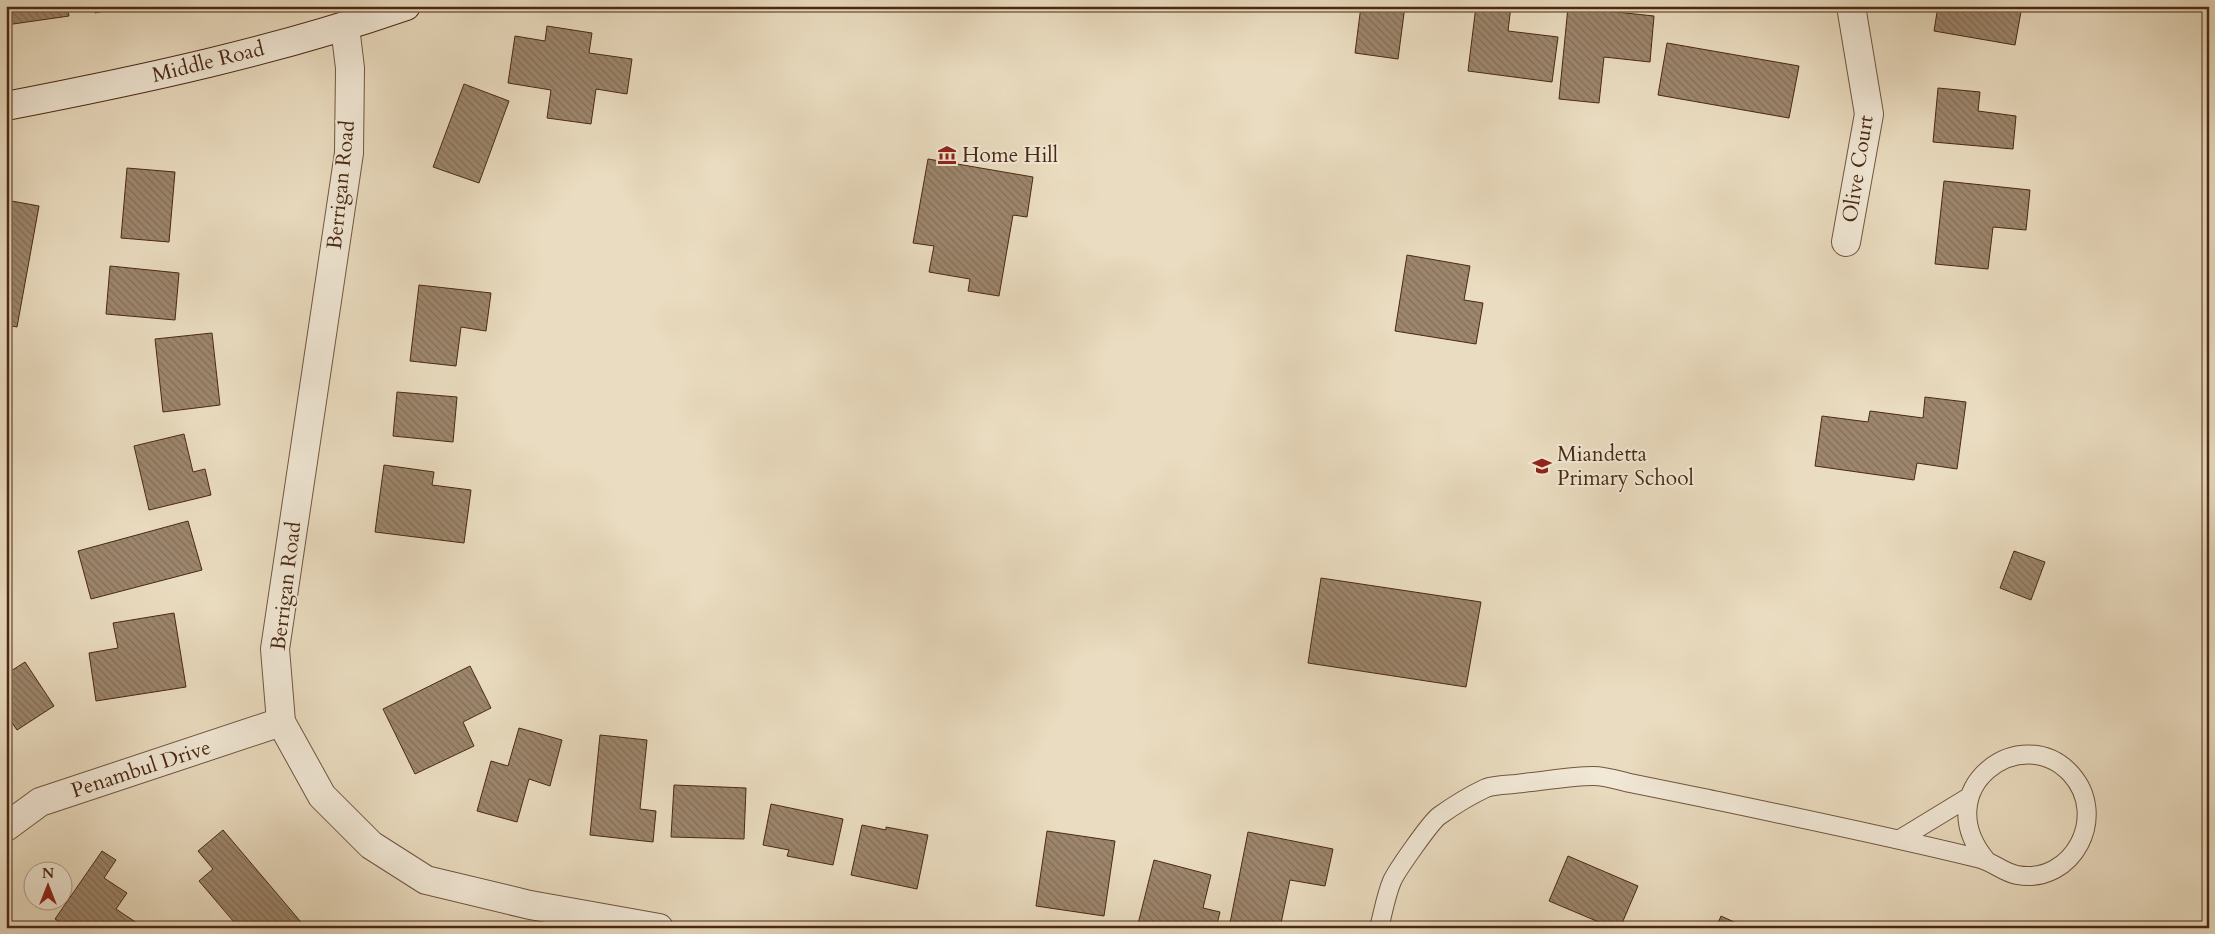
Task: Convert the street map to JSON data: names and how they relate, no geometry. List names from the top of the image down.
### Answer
{
  "streets": {
    "street": [
      "Middle Road",
      "Olive Court",
      "Berrigan Road",
      "Penambul Drive"
    ]
  },
  "crossings": [
    ["Middle Road", "Berrigan Road"],
    ["Berrigan Road", "Penambul Drive"]
  ],
  "places": {
    "museum": ["Home Hill"],
    "school or university": ["Miandetta Primary School"]
  },
  "north": "top"
}
